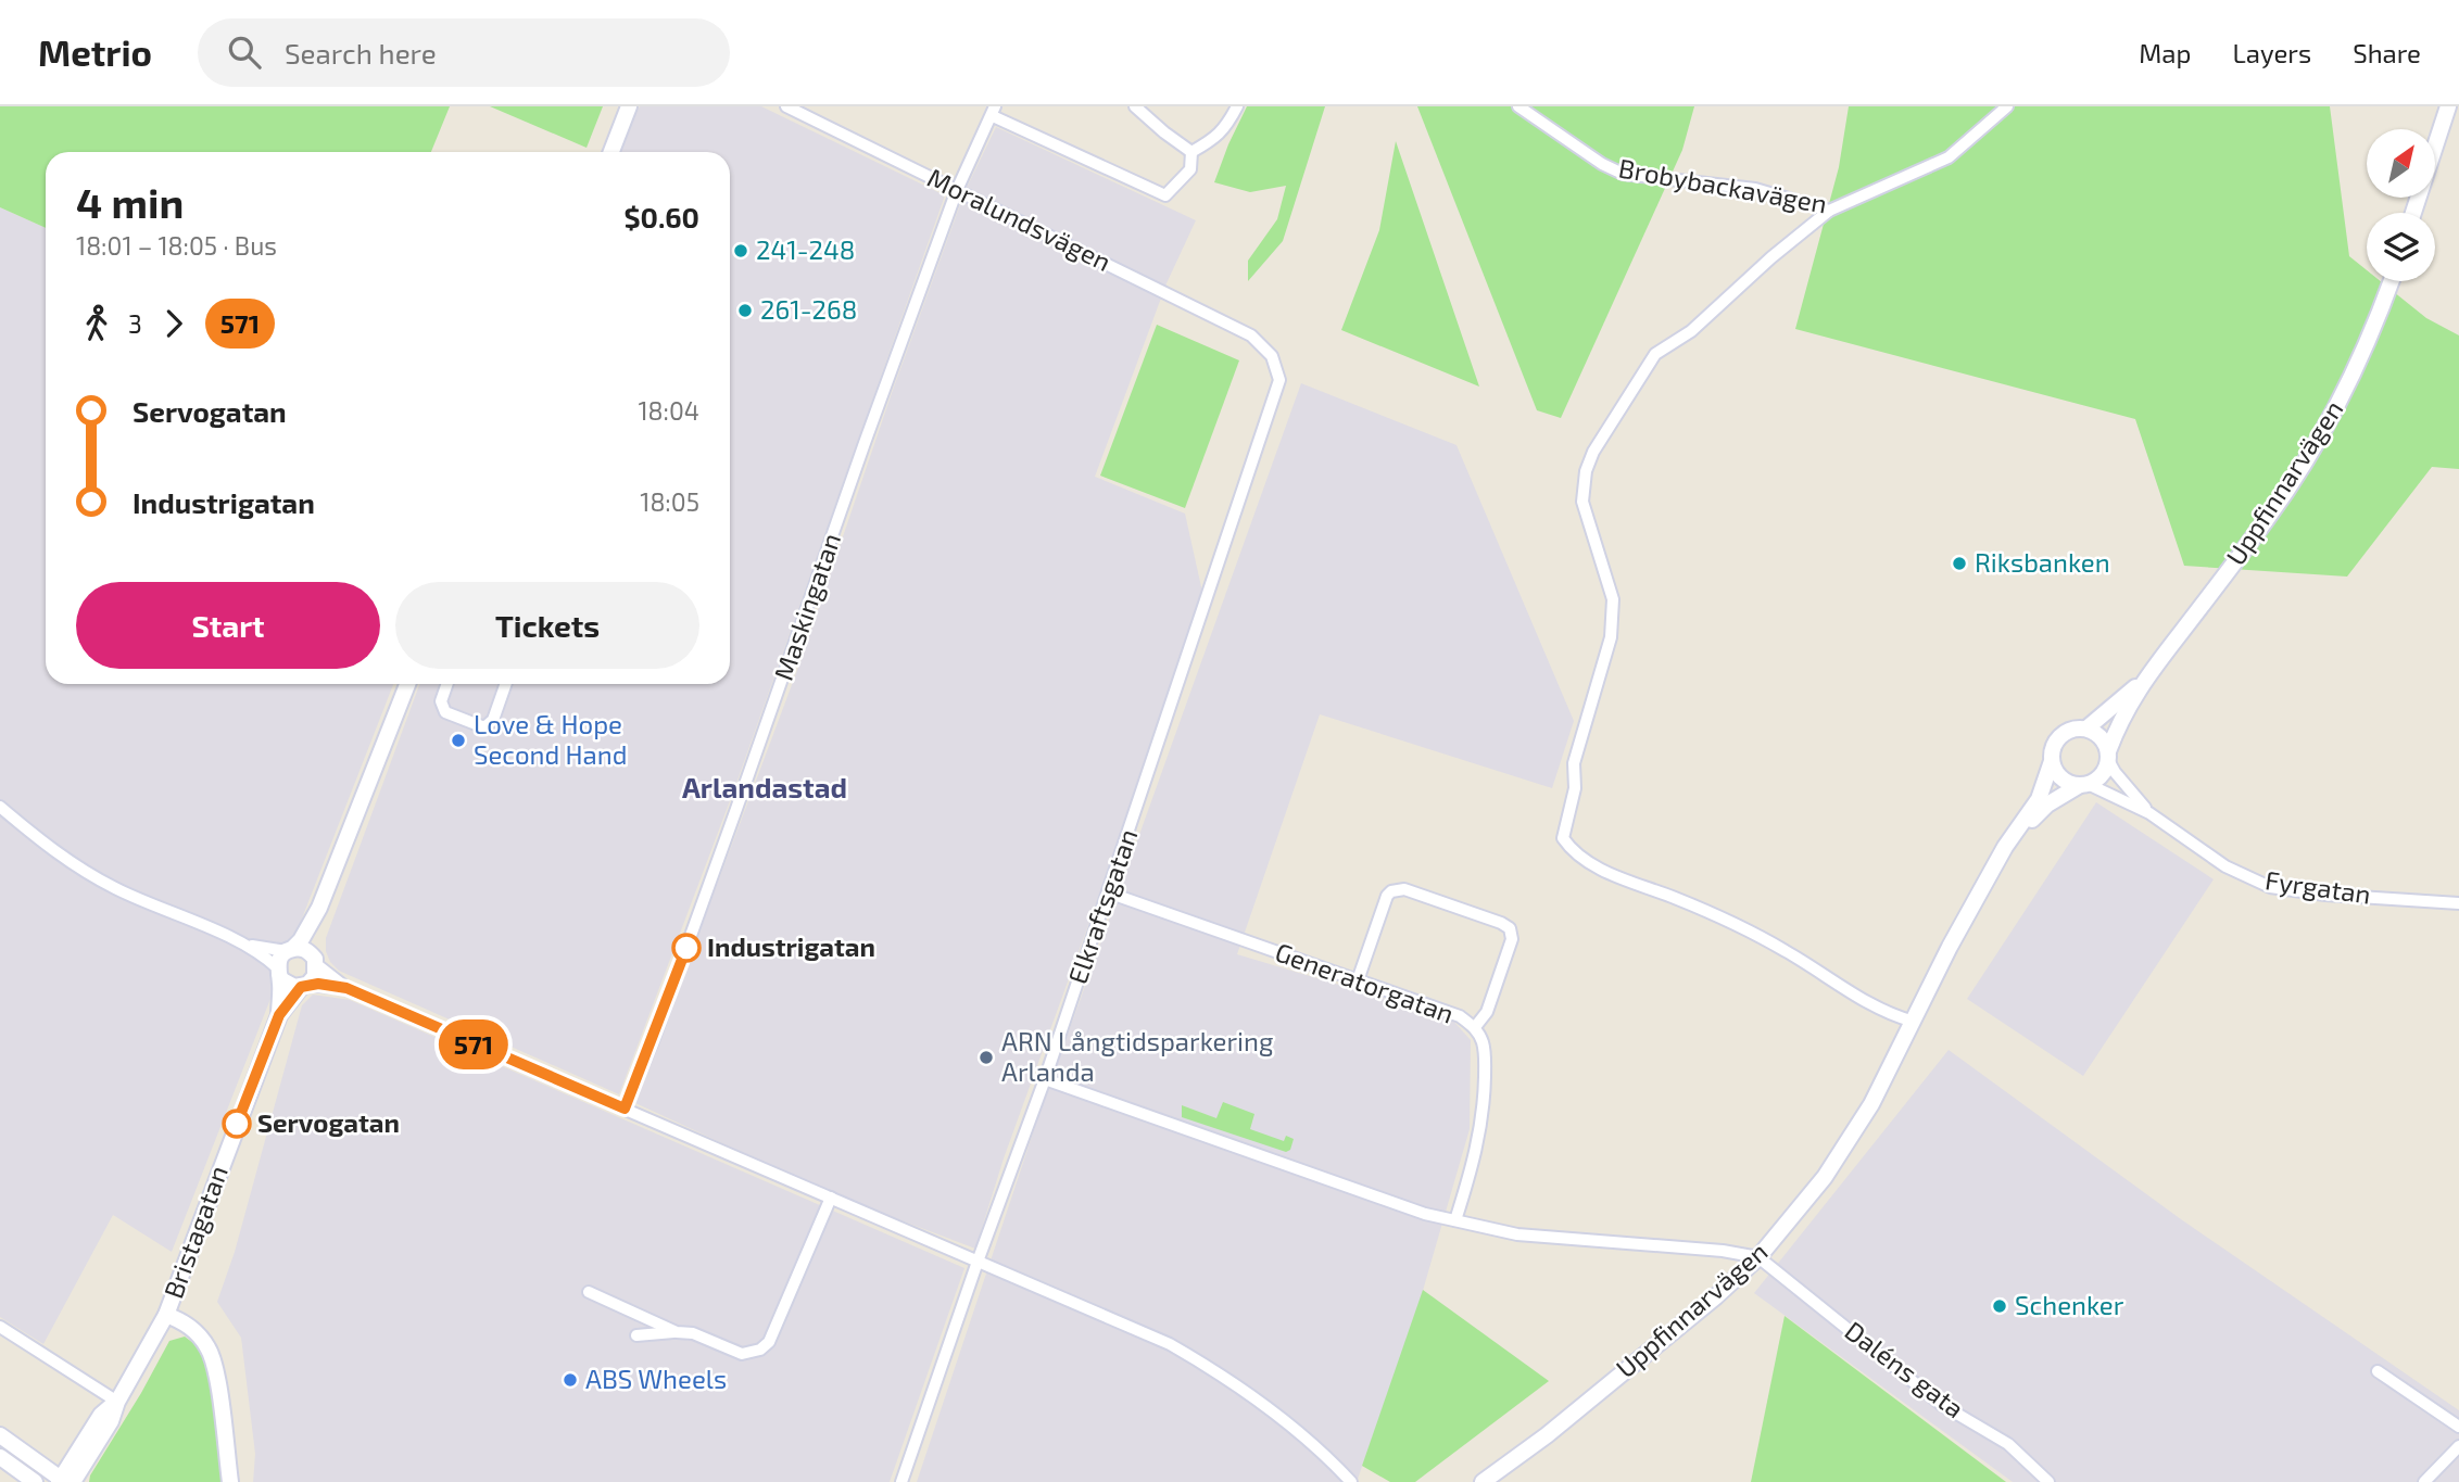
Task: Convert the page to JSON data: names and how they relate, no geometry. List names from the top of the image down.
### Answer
{
  "streets": {
    "street": [
      "Brobybackavägen",
      "Moralundsvägen",
      "Uppfinnarvägen",
      "Maskingatan",
      "Fyrgatan",
      "Elkraftsgatan",
      "Generatorgatan",
      "Bristagatan",
      "Daléns gata"
    ]
  },
  "crossings": [
    ["Moralundsvägen", "Maskingatan"],
    ["Moralundsvägen", "Elkraftsgatan"],
    ["Uppfinnarvägen", "Fyrgatan"],
    ["Uppfinnarvägen", "Daléns gata"],
    ["Elkraftsgatan", "Generatorgatan"]
  ],
  "districts": ["Arlandastad"],
  "places": [
    "241-248",
    "261-268",
    "Riksbanken",
    "Love & Hope Second Hand",
    "Industrigatan",
    "ARN Långtidsparkering Arlanda",
    "Servogatan",
    "Schenker",
    "ABS Wheels"
  ],
  "lines": ["bus line 571"],
  "north": "top right",
  "page": {
    "header": "Metrio",
    "search": "Search here",
    "nav": ["Map", "Layers", "Share"],
    "on_map": "571",
    "heading": ["4 min", "18:01 – 18:05 · Bus", "$0.60"],
    "legs": ["3", "571"],
    "list": [
      {
        "name": "Servogatan",
        "value": "18:04"
      },
      {
        "name": "Industrigatan",
        "value": "18:05"
      }
    ],
    "buttons": ["Start", "Tickets"]
  }
}
